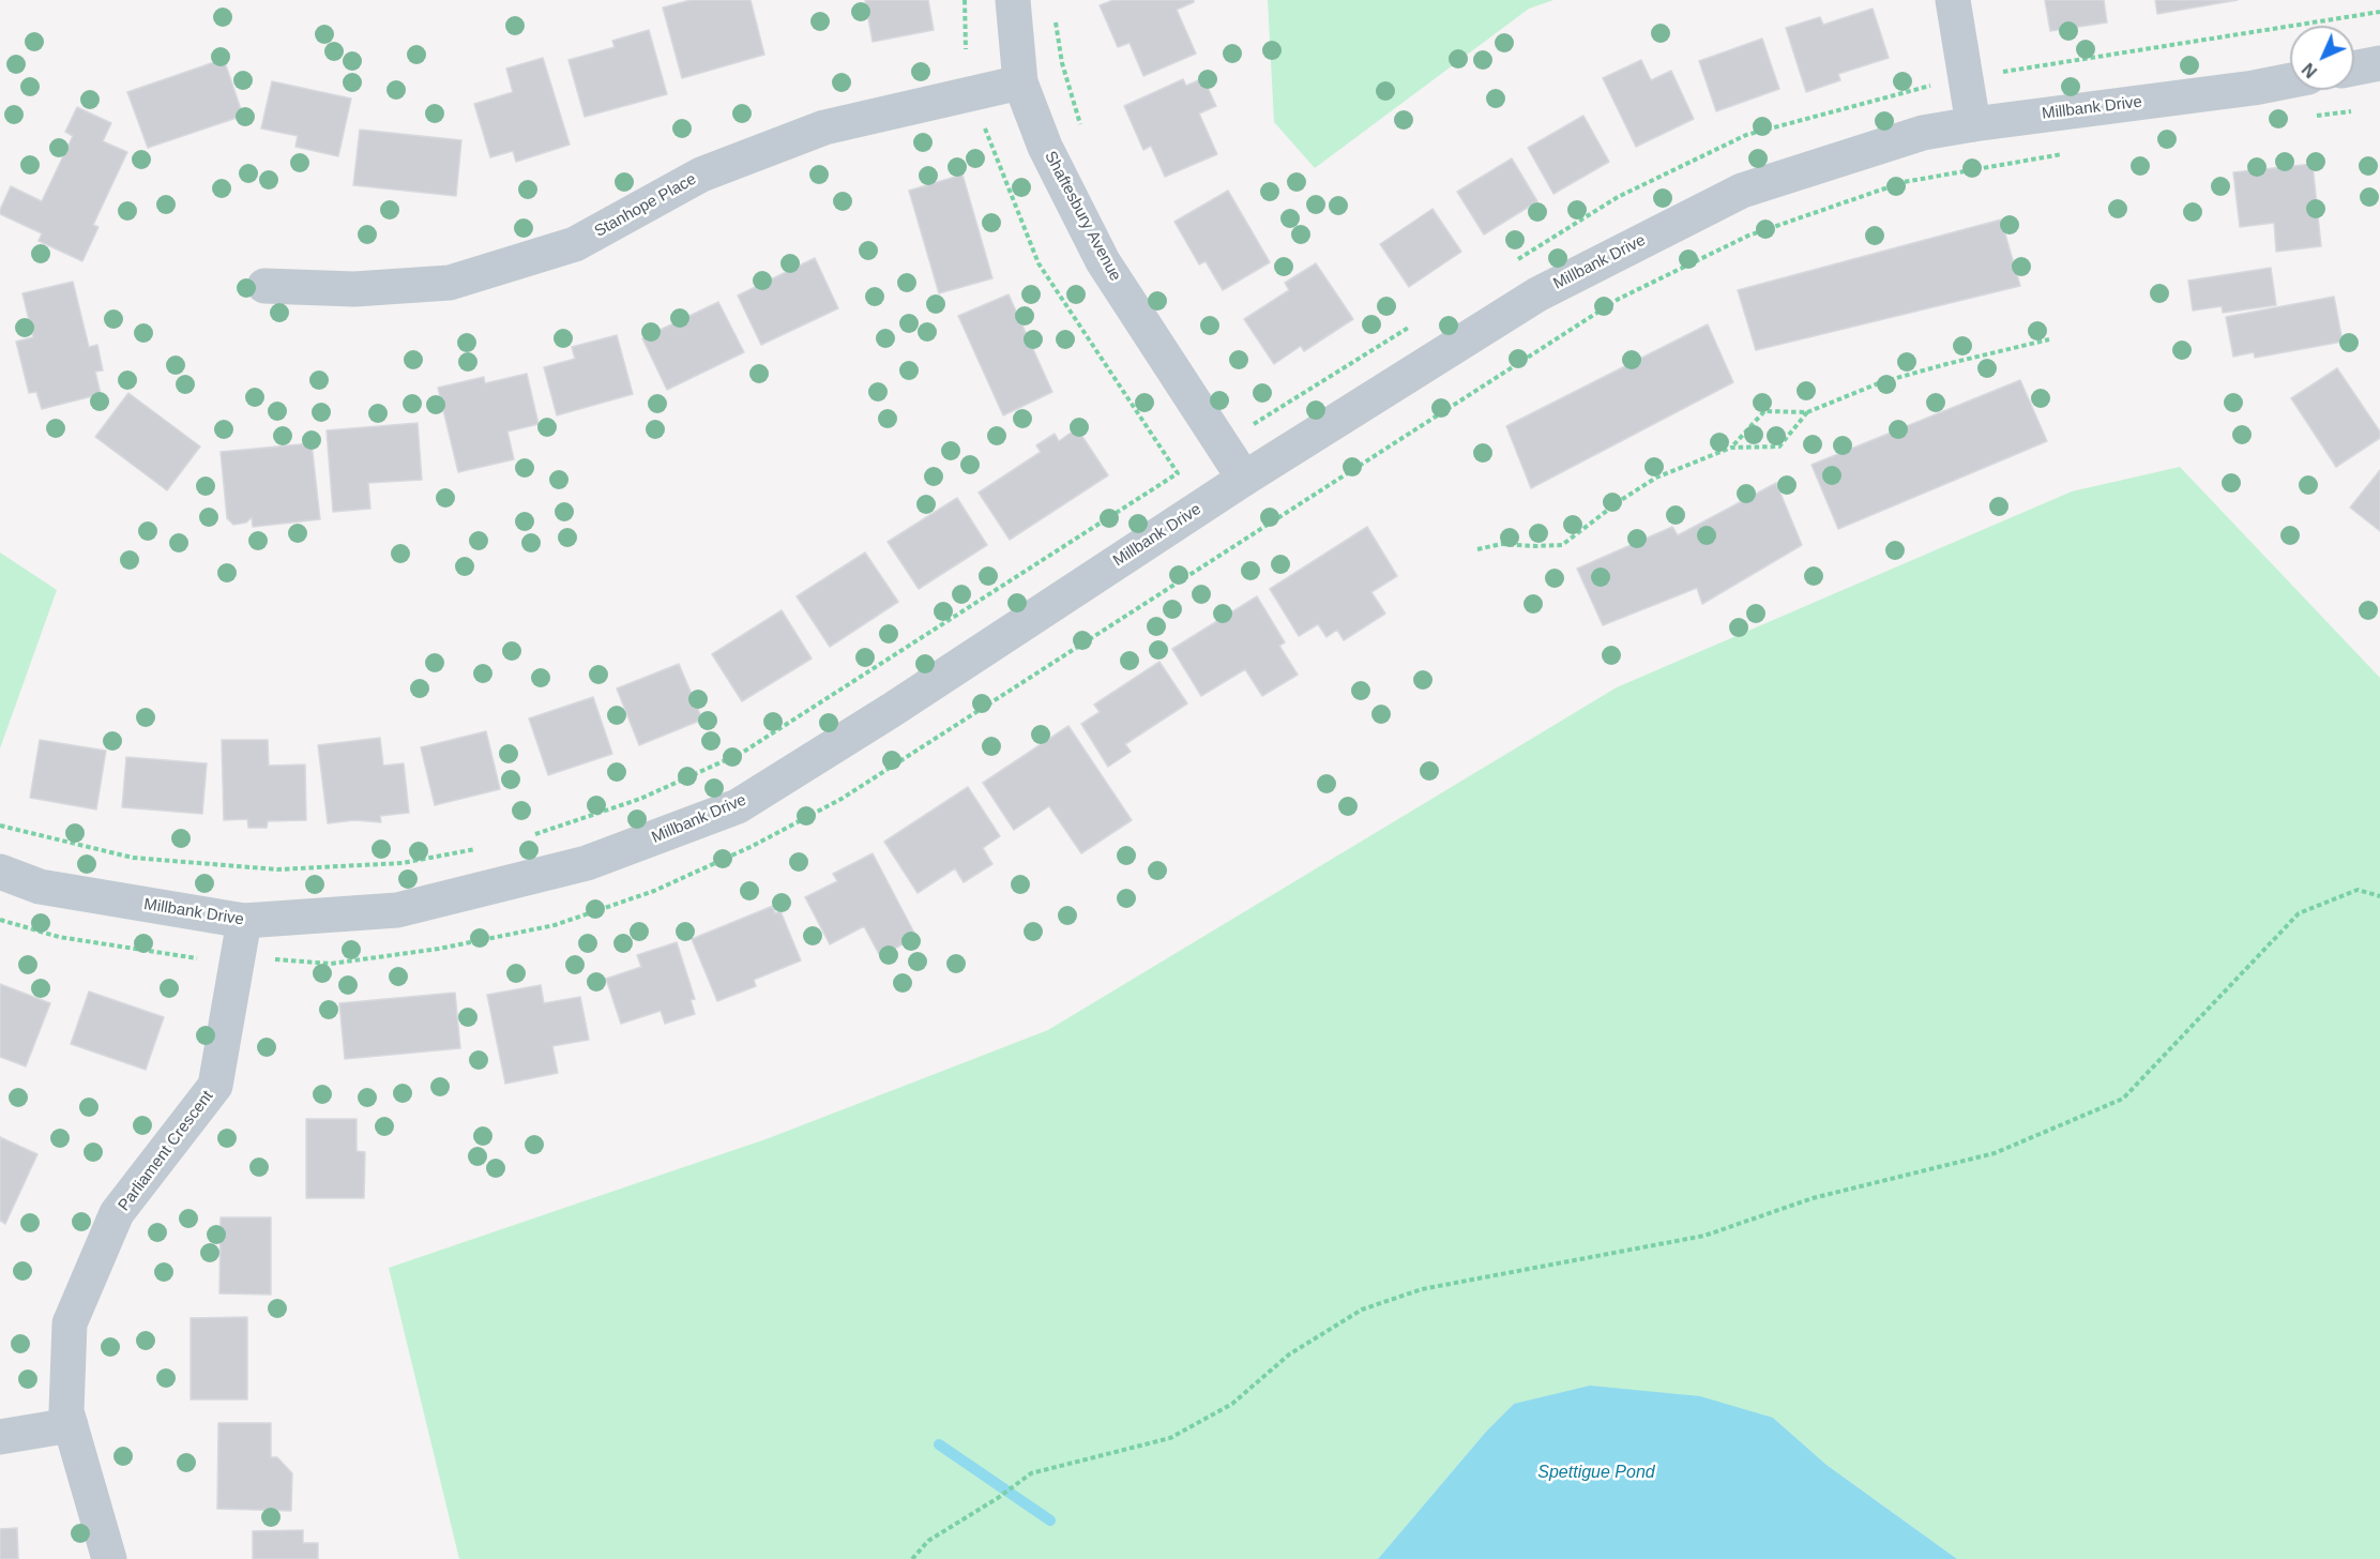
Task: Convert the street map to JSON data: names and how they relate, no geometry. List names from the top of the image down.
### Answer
{
  "streets": {
    "street": [
      "Millbank Drive",
      "Stanhope Place",
      "Shaftesbury Avenue",
      "Parliament Crescent"
    ]
  },
  "crossings": [
    ["Millbank Drive", "Shaftesbury Avenue"],
    ["Millbank Drive", "Parliament Crescent"],
    ["Stanhope Place", "Shaftesbury Avenue"]
  ],
  "water": ["Spettigue Pond"],
  "north": "bottom left"
}
